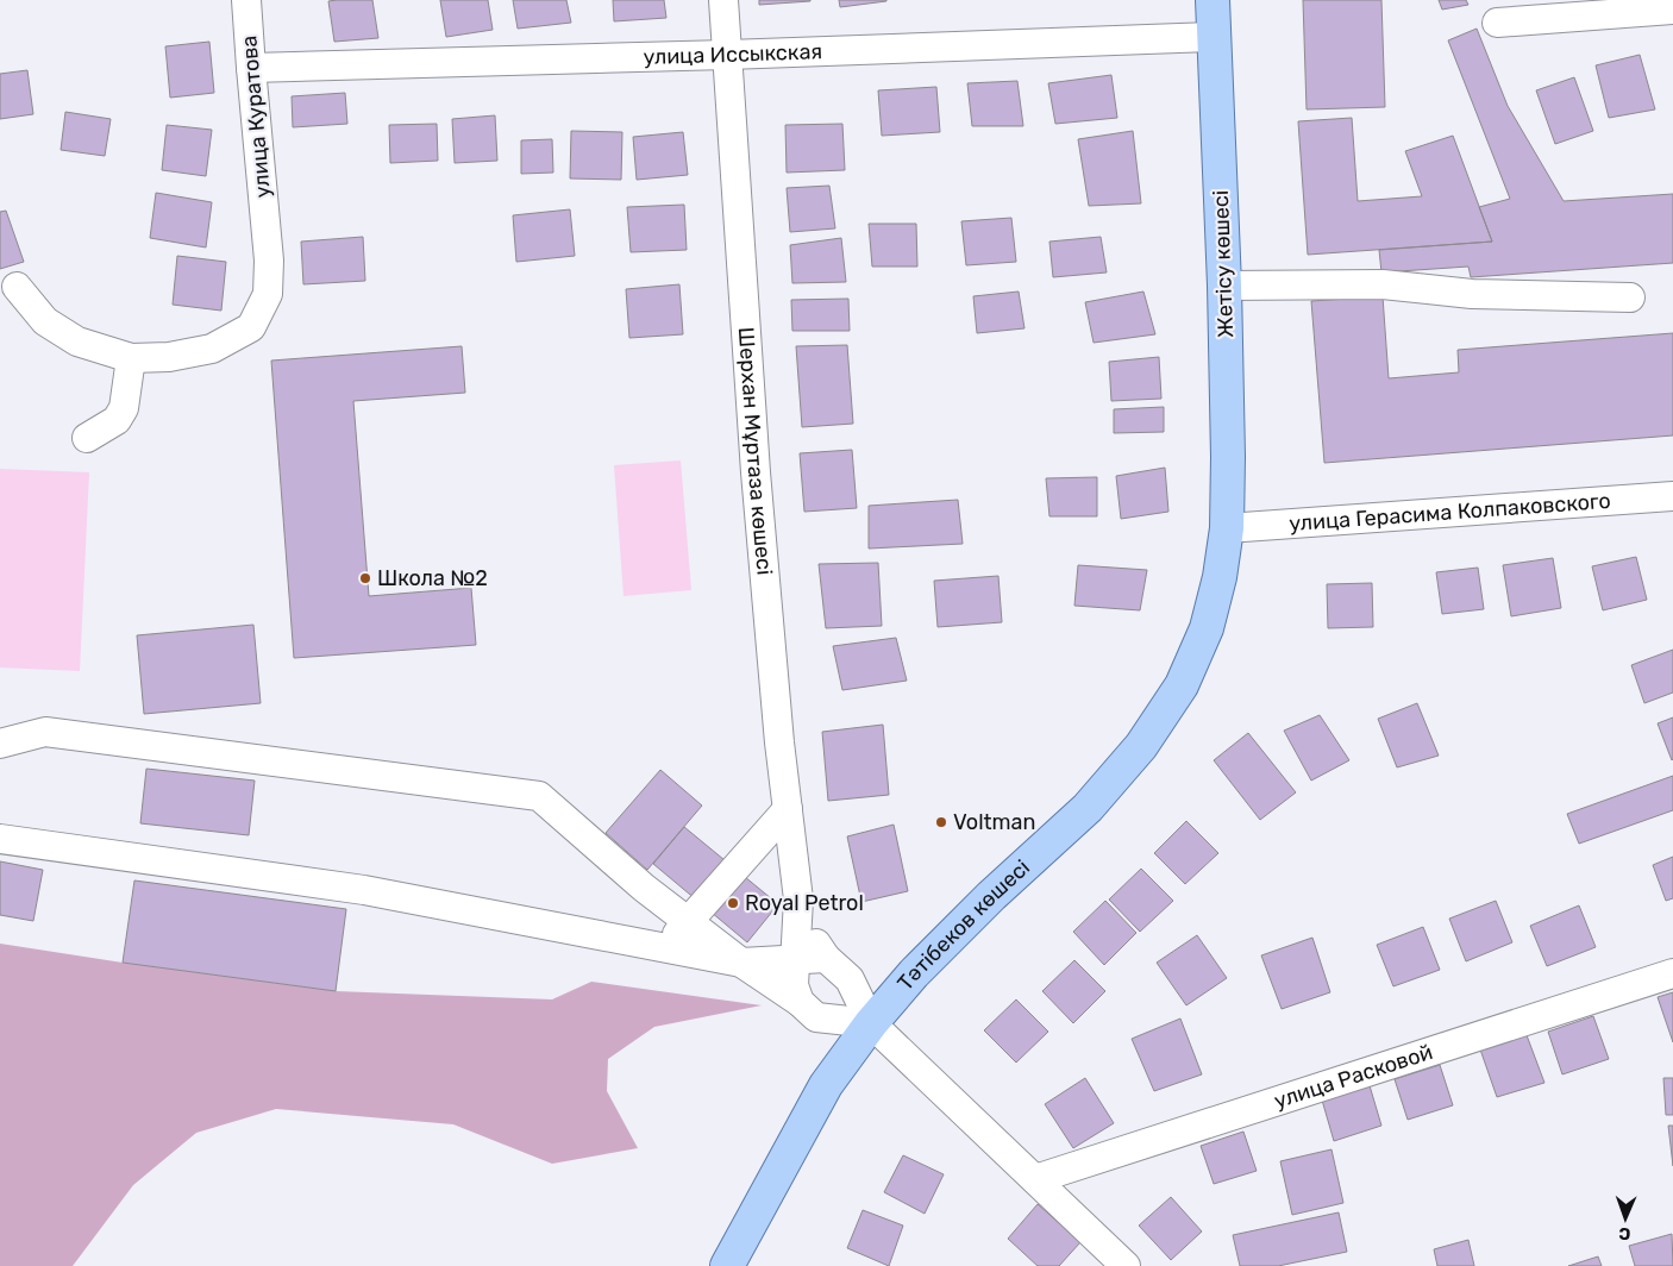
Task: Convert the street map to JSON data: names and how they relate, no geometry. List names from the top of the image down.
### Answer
{
  "streets": {
    "main road": ["Жетісу көшесі", "Тәтібеков көшесі"],
    "street": [
      "улица Иссыкская",
      "улица Куратова",
      "Шерхан Мұртаза көшесі",
      "улица Герасима Колпаковского",
      "улица Расковой"
    ]
  },
  "crossings": [
    ["улица Иссыкская", "улица Куратова"],
    ["улица Иссыкская", "Жетісу көшесі"],
    ["улица Иссыкская", "Шерхан Мұртаза көшесі"],
    ["Жетісу көшесі", "улица Герасима Колпаковского"],
    ["Жетісу көшесі", "Тәтібеков көшесі"],
    ["улица Герасима Колпаковского", "Тәтібеков көшесі"]
  ],
  "places": ["Школа №2", "Voltman", "Royal Petrol"],
  "north": "bottom"
}
